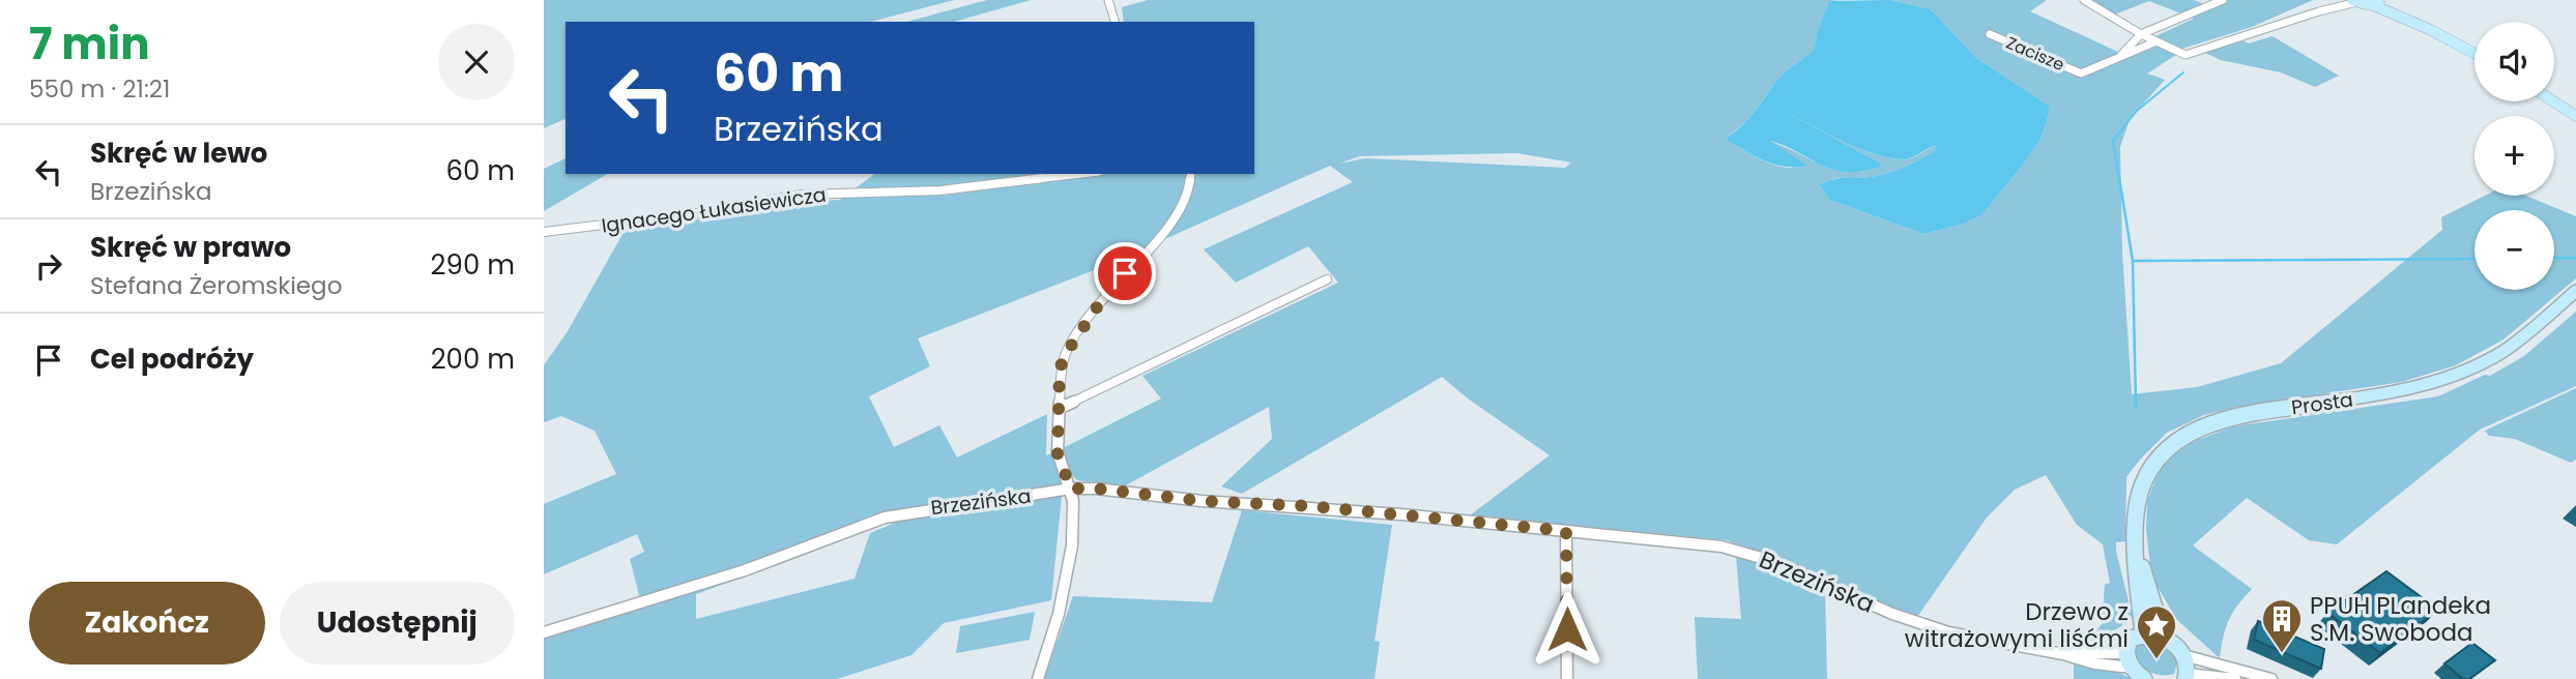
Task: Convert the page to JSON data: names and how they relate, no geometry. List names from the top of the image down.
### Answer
{
  "streets": {
    "main road": ["Prosta"],
    "street": ["Zacisze", "Ignacego Łukasiewicza", "Brzezińska"]
  },
  "places": {
    "building": ["PPUH PLandeka S.M. Swoboda"],
    "place": ["Drzewo z witrażowymi liśćmi"]
  },
  "page": {
    "heading": ["7 min", "550 m · 21:21"],
    "map_buttons": ["+", "−"],
    "turn": ["60 m", "Brzezińska"],
    "list": [
      {
        "name": "Skręć w lewo",
        "note": "Brzezińska",
        "value": "60 m"
      },
      {
        "name": "Skręć w prawo",
        "note": "Stefana Żeromskiego",
        "value": "290 m"
      },
      {
        "name": "Cel podróży",
        "value": "200 m"
      }
    ],
    "buttons": ["Zakończ", "Udostępnij"]
  }
}
